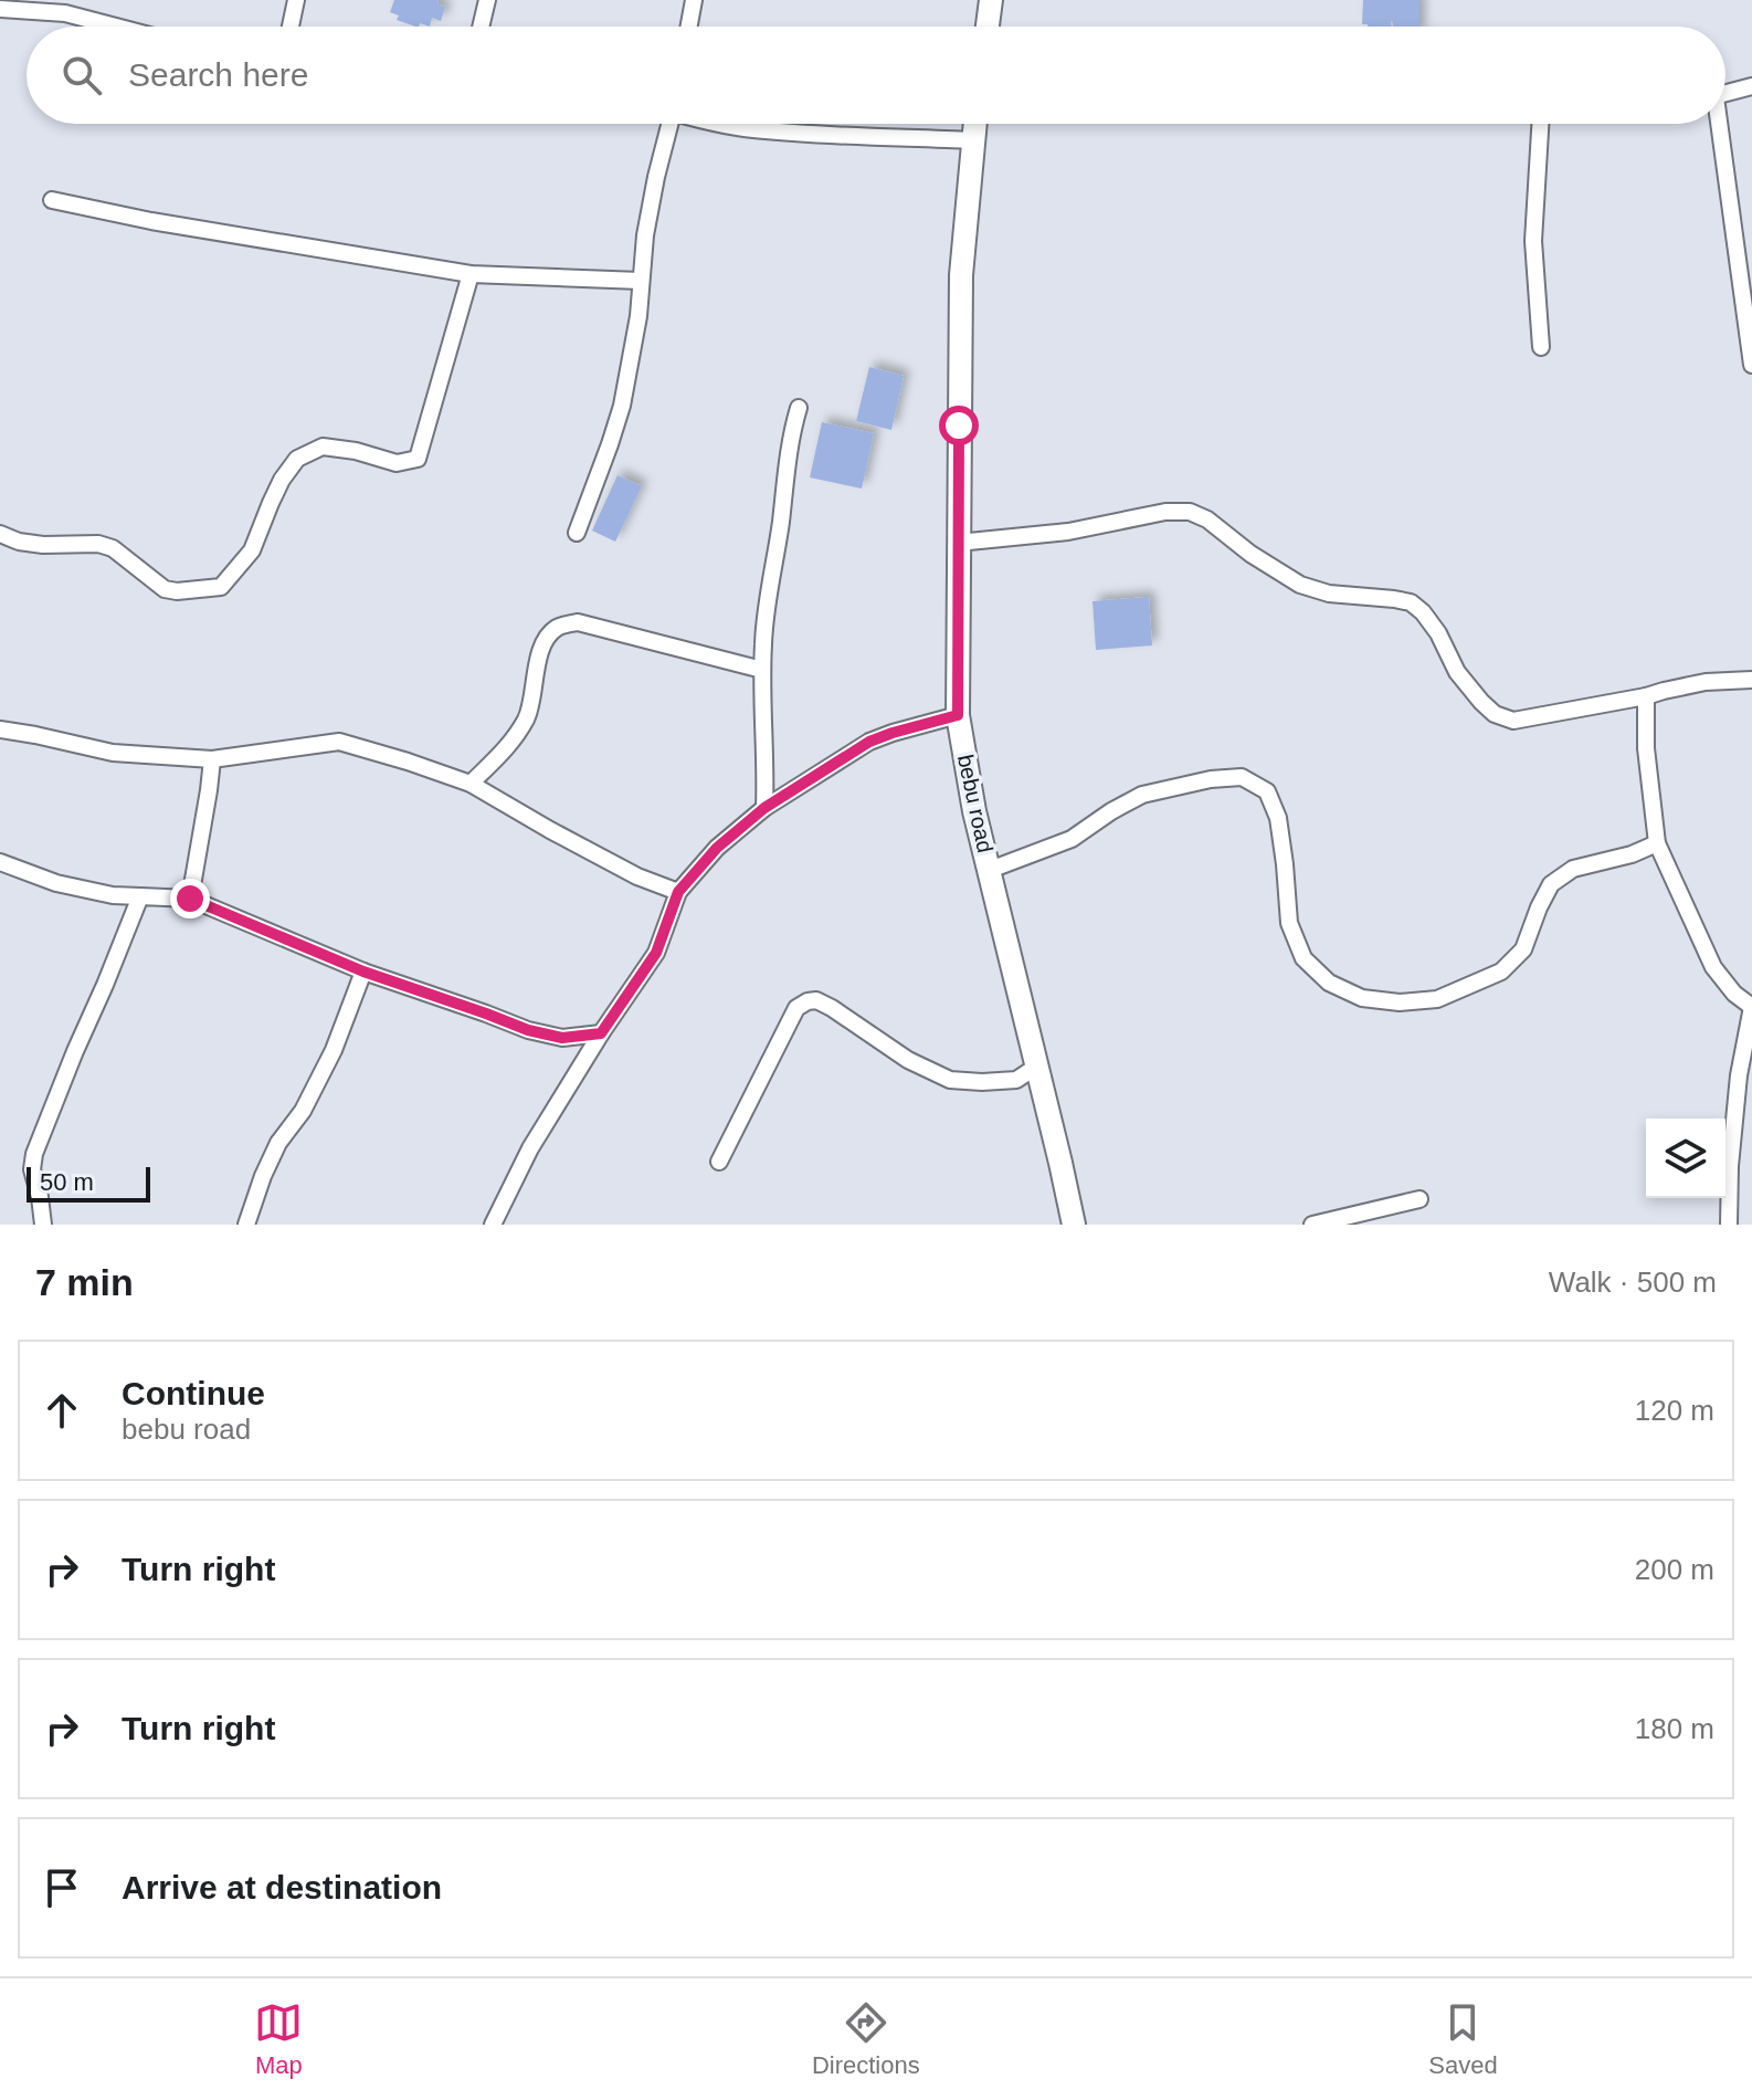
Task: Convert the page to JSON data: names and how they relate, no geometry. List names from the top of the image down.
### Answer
{
  "streets": {
    "street": ["bebu road"]
  },
  "scale_bar": "50 m",
  "page": {
    "search": "Search here",
    "scale": "50 m",
    "heading": ["7 min", "Walk · 500 m"],
    "list": [
      ["Continue", "bebu road", "120 m"],
      ["Turn right", "200 m"],
      ["Turn right", "180 m"],
      "Arrive at destination"
    ],
    "nav": ["Map", "Directions", "Saved"]
  }
}
